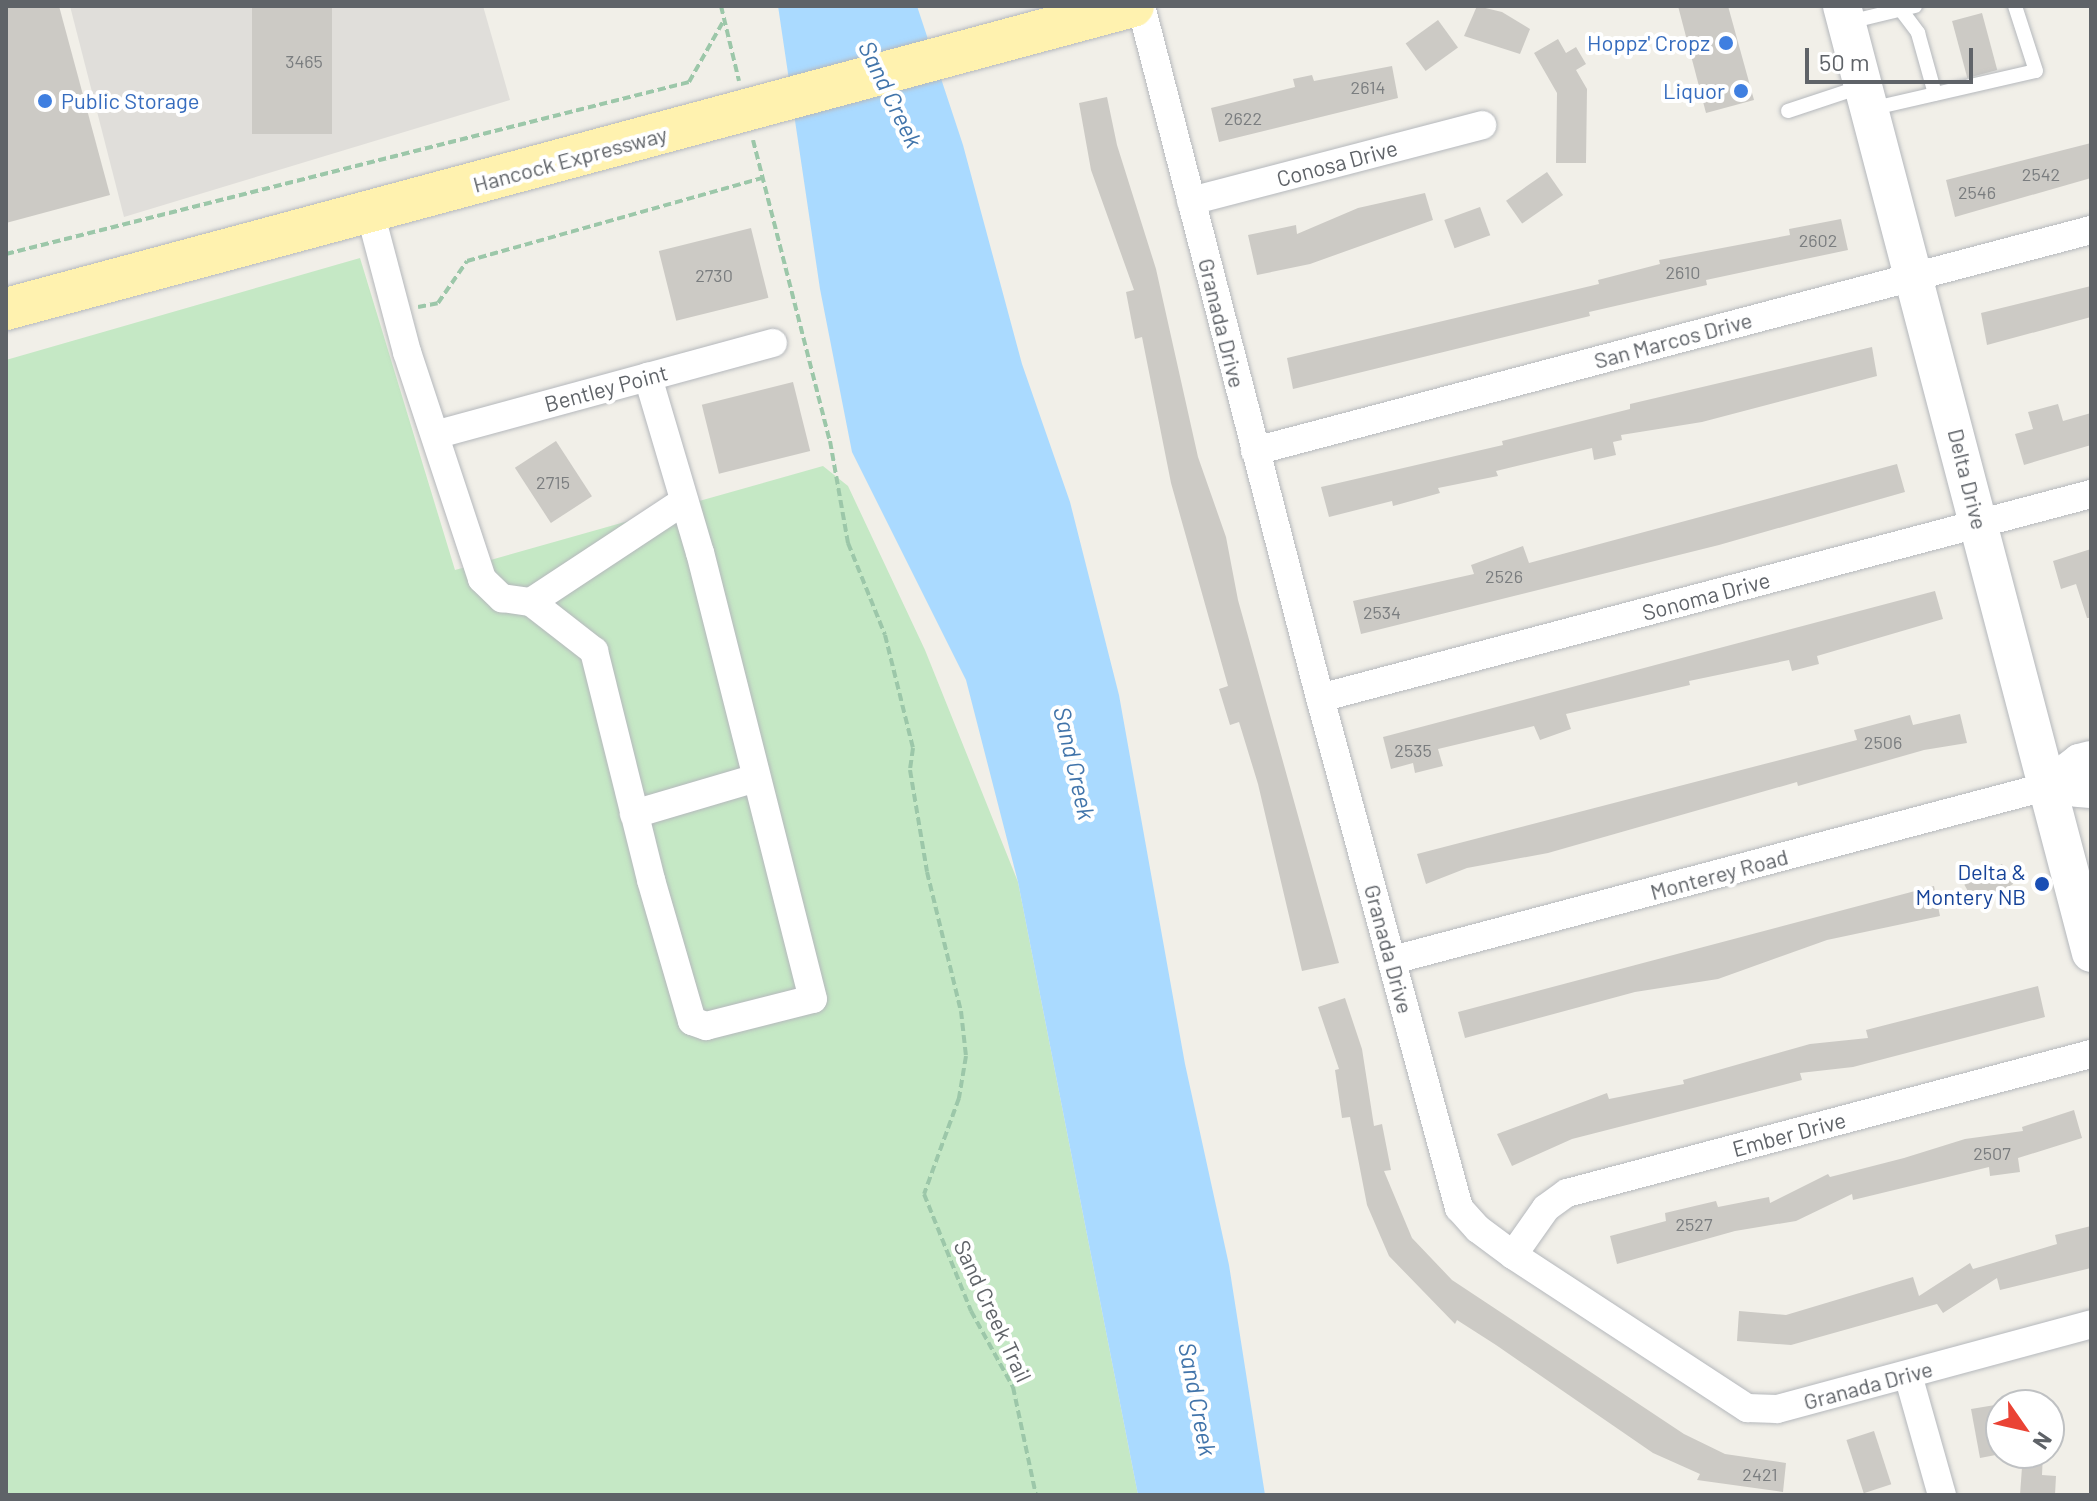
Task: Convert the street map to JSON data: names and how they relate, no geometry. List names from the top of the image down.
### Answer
{
  "streets": {
    "main road": ["Hancock Expressway", "Delta Drive"],
    "street": [
      "Conosa Drive",
      "Granada Drive",
      "San Marcos Drive",
      "Bentley Point",
      "Sonoma Drive",
      "Monterey Road",
      "Ember Drive"
    ],
    "path": ["Sand Creek Trail"]
  },
  "crossings": [
    ["Hancock Expressway", "Sand Creek Trail"],
    ["Conosa Drive", "Granada Drive"],
    ["Granada Drive", "San Marcos Drive"],
    ["Granada Drive", "Sonoma Drive"],
    ["Granada Drive", "Monterey Road"],
    ["Granada Drive", "Ember Drive"],
    ["San Marcos Drive", "Delta Drive"],
    ["Delta Drive", "Sonoma Drive"],
    ["Delta Drive", "Monterey Road"]
  ],
  "water": ["Sand Creek"],
  "places": [
    "Hoppz' Cropz",
    "Liquor",
    "Public Storage",
    "Delta & Montery NB"
  ],
  "house_numbers": [
    "3465",
    "2614",
    "2622",
    "2542",
    "2546",
    "2602",
    "2610",
    "2730",
    "2715",
    "2526",
    "2534",
    "2506",
    "2535",
    "2507",
    "2527",
    "2421"
  ],
  "scale_bar": "50 m",
  "north": "bottom right"
}
